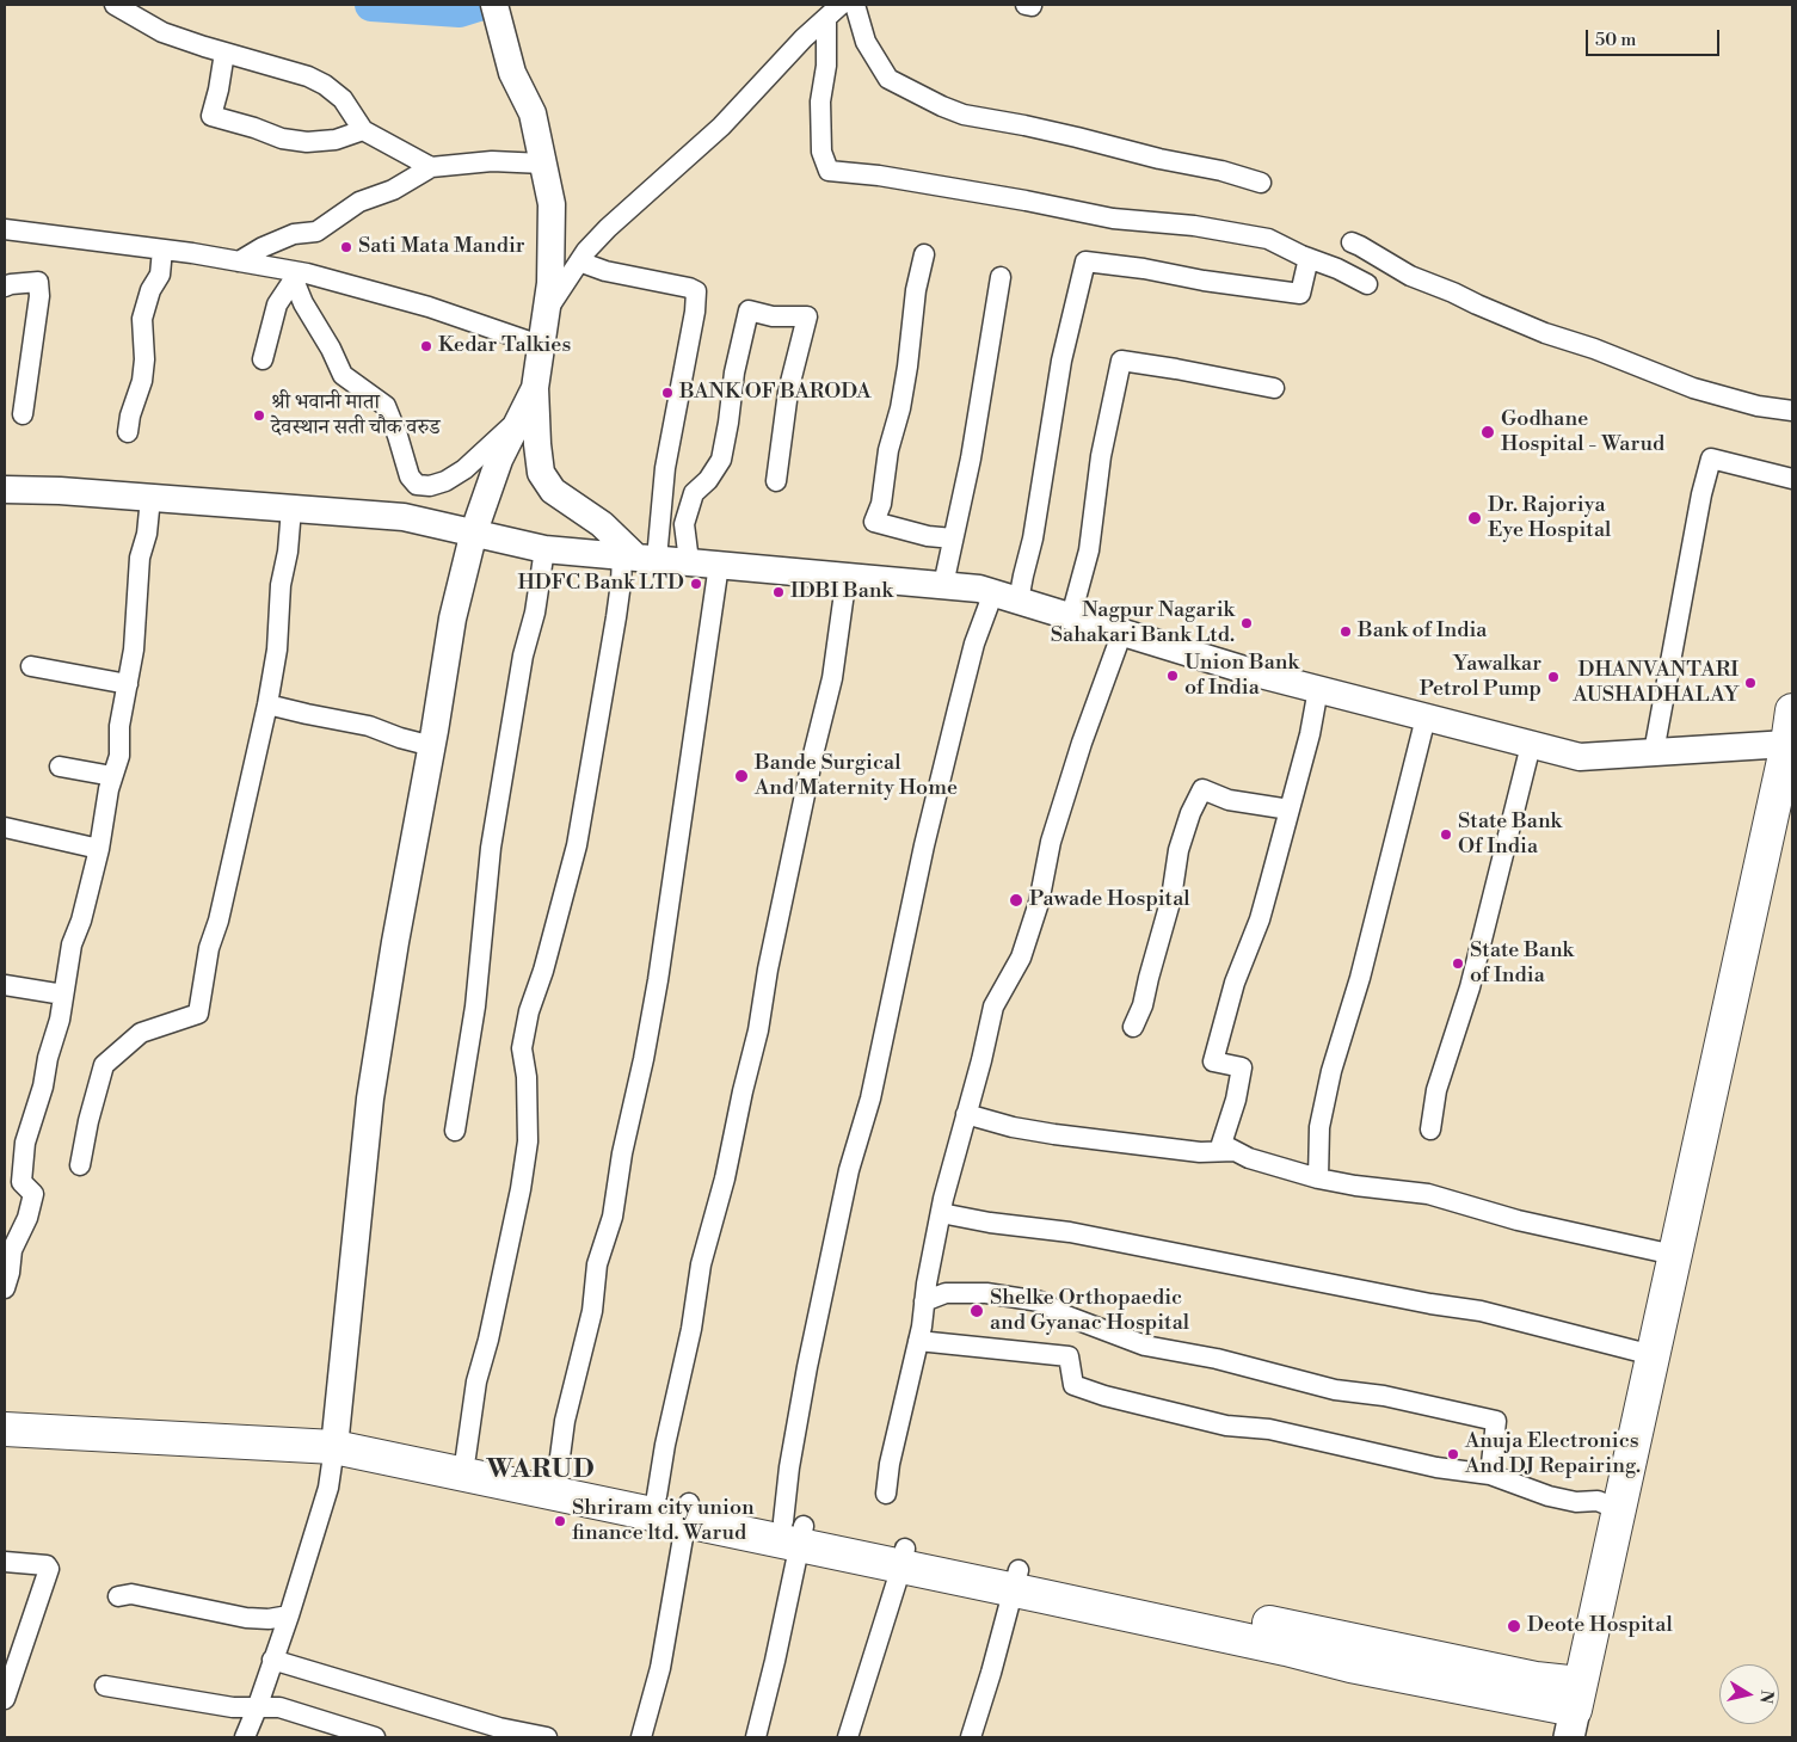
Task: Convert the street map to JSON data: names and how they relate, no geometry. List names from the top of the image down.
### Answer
{
  "districts": ["WARUD"],
  "places": [
    "Sati Mata Mandir",
    "Kedar Talkies",
    "BANK OF BARODA",
    "श्री भवानी माता देवस्थान सती चौक वरुड",
    "Godhane Hospital - Warud",
    "Dr. Rajoriya Eye Hospital",
    "HDFC Bank LTD",
    "IDBI Bank",
    "Nagpur Nagarik Sahakari Bank Ltd.",
    "Bank of India",
    "Union Bank of India",
    "Yawalkar Petrol Pump",
    "DHANVANTARI AUSHADHALAY",
    "Bande Surgical And Maternity Home",
    "State Bank Of India",
    "Pawade Hospital",
    "State Bank of India",
    "Shelke Orthopaedic and Gyanac Hospital",
    "Anuja Electronics And DJ Repairing.",
    "Shriram city union finance ltd. Warud",
    "Deote Hospital"
  ],
  "scale_bar": "50 m",
  "north": "right"
}
